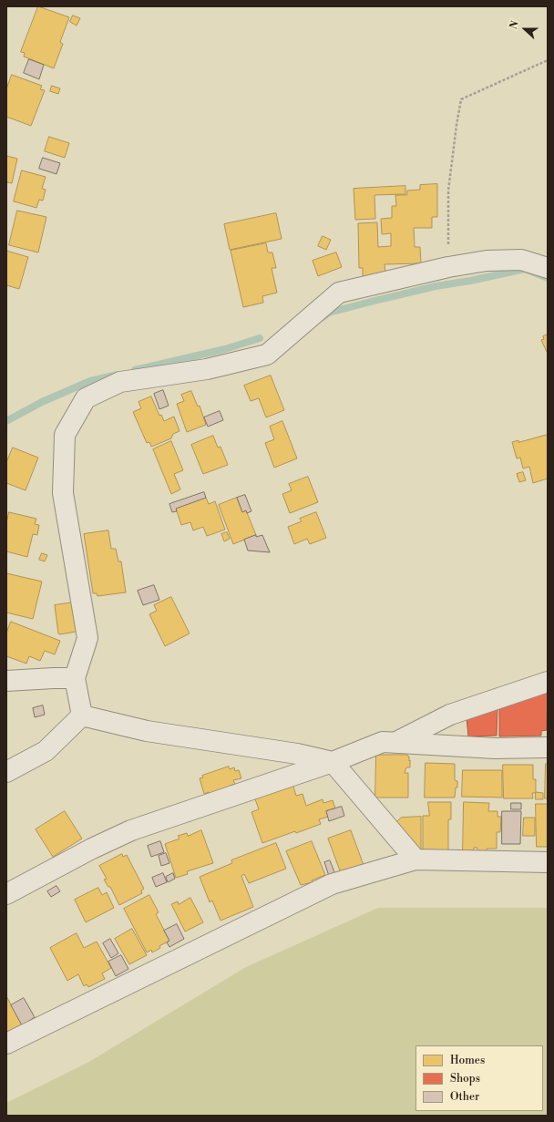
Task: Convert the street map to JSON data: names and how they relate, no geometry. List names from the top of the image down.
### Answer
{
  "legend": ["Homes", "Shops", "Other"],
  "north": "left"
}
